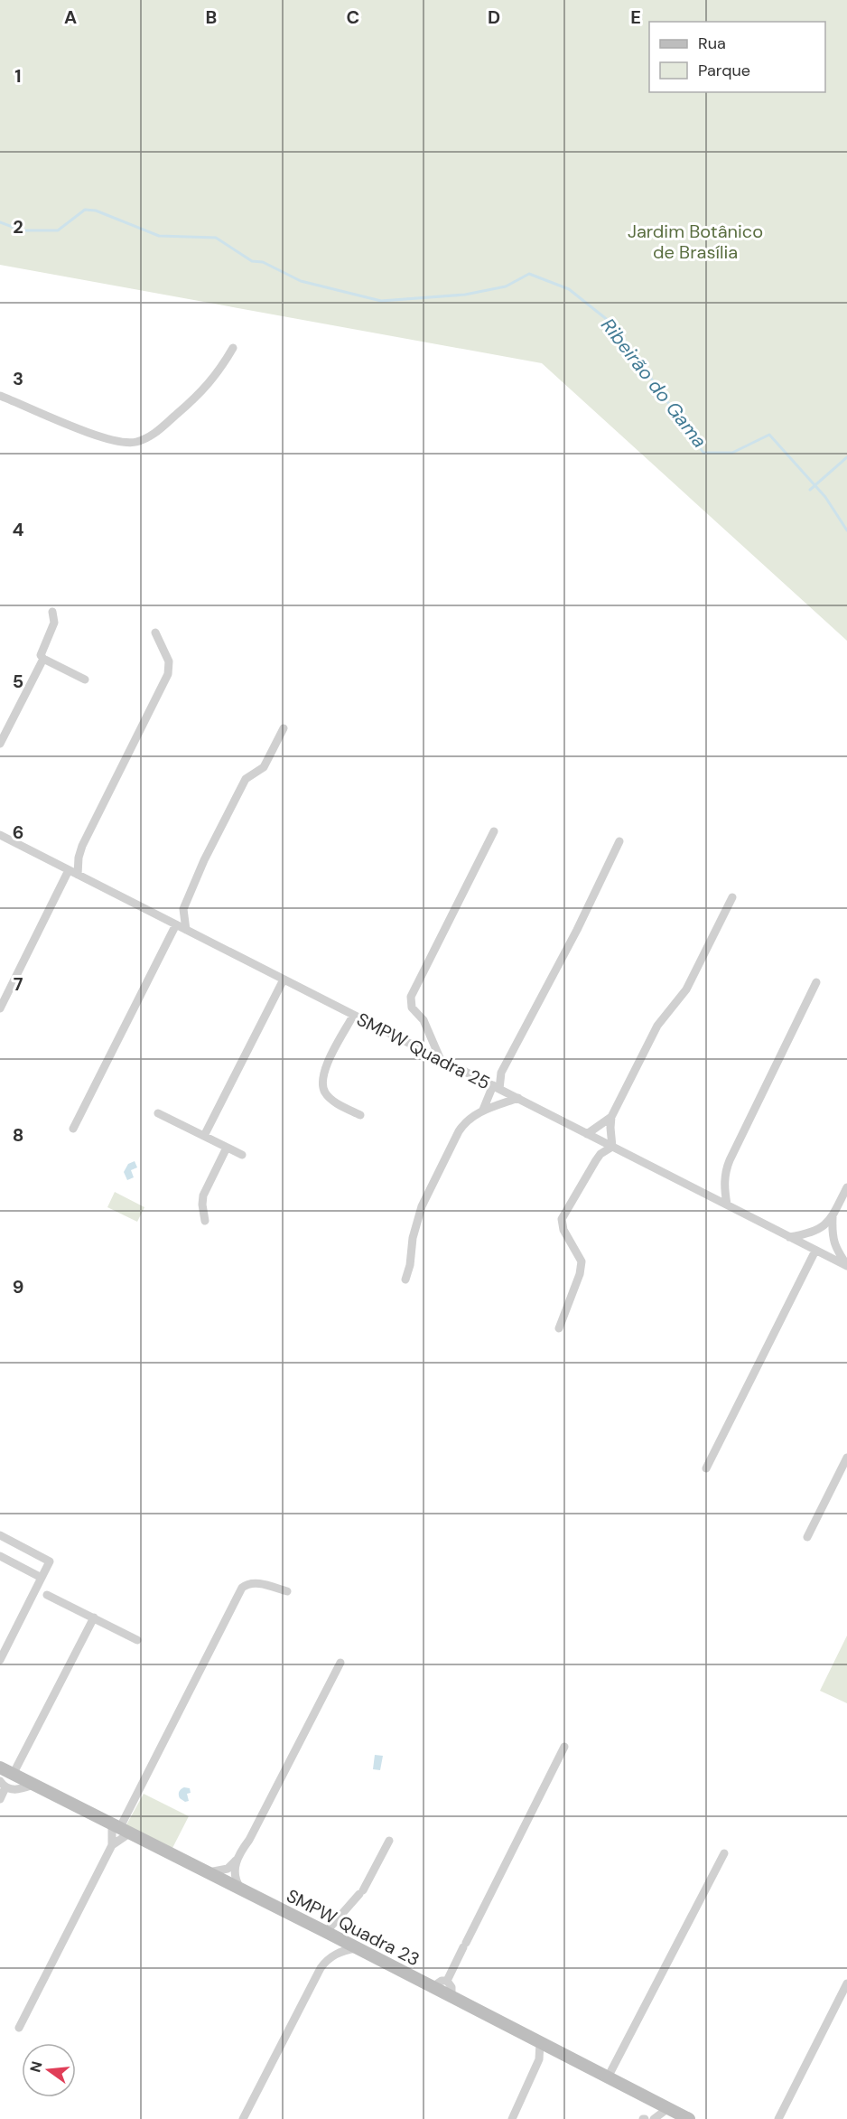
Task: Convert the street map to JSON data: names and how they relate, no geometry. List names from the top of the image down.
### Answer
{
  "streets": {
    "street": ["SMPW Quadra 25", "SMPW Quadra 23"]
  },
  "water": ["Ribeirão do Gama"],
  "parks": ["Jardim Botânico de Brasília"],
  "legend": ["Rua", "Parque"],
  "north": "left",
  "grid": {
    "columns": [
      "A",
      "B",
      "C",
      "D",
      "E"
    ],
    "rows": [
      "1",
      "2",
      "3",
      "4",
      "5",
      "6",
      "7",
      "8",
      "9"
    ]
  }
}
